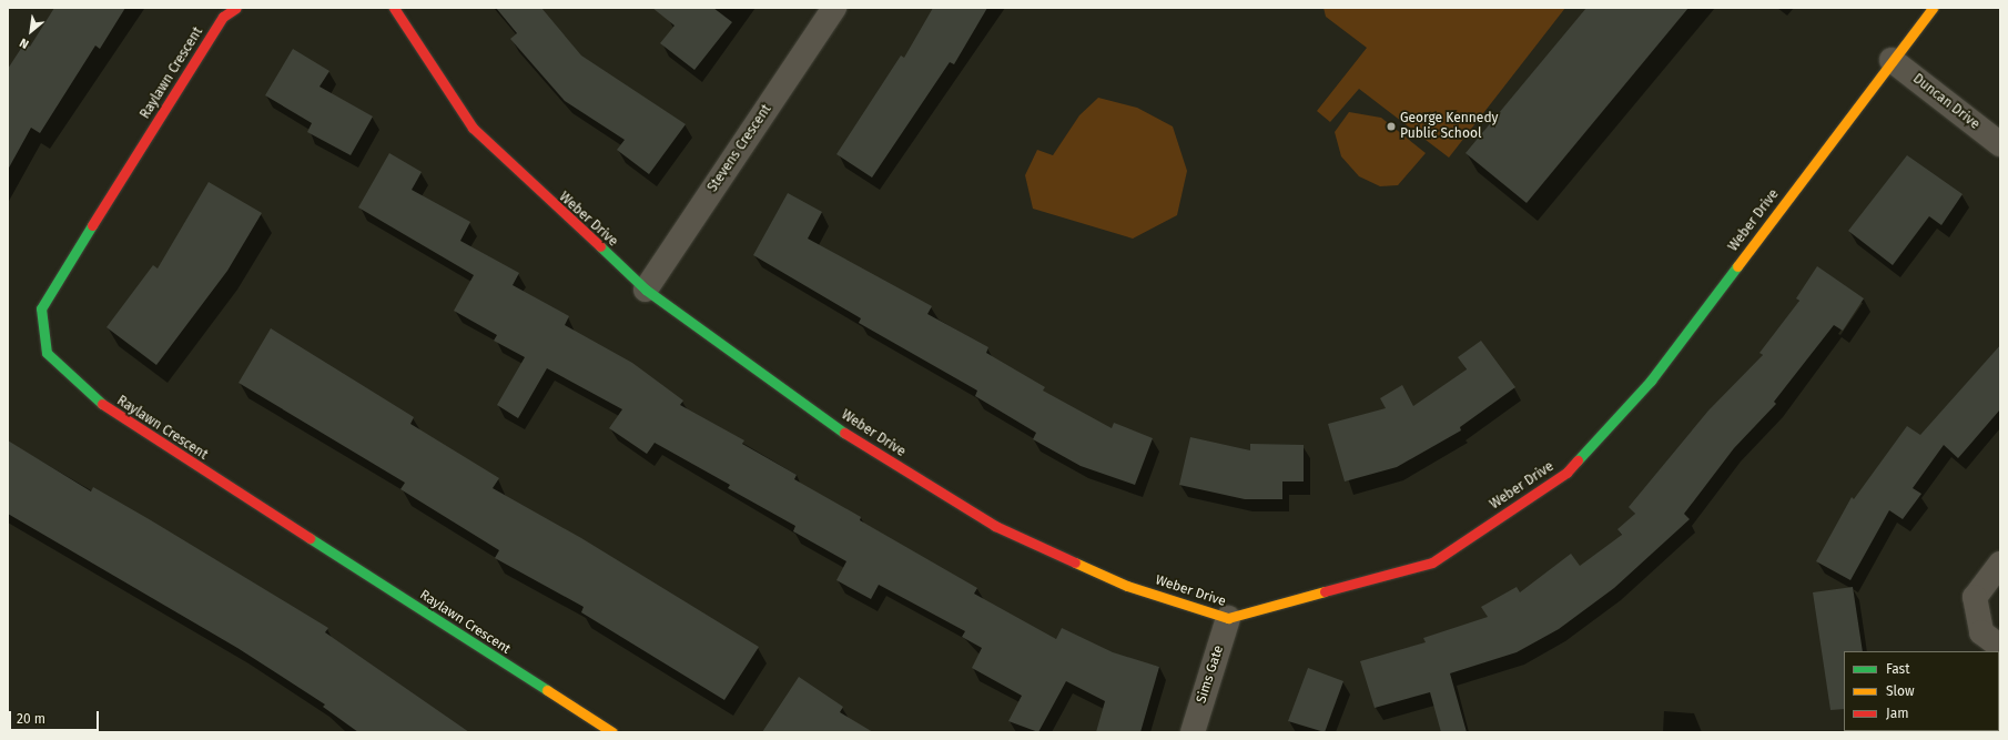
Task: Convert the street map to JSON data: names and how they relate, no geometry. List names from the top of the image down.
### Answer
{
  "streets": {
    "street": [
      "Raylawn Crescent",
      "Duncan Drive",
      "Stevens Crescent",
      "Weber Drive",
      "Sims Gate"
    ]
  },
  "crossings": [
    ["Duncan Drive", "Weber Drive"],
    ["Stevens Crescent", "Weber Drive"],
    ["Weber Drive", "Sims Gate"]
  ],
  "places": ["George Kennedy Public School"],
  "legend": ["Fast", "Slow", "Jam"],
  "scale_bar": "20 m",
  "north": "bottom left"
}
